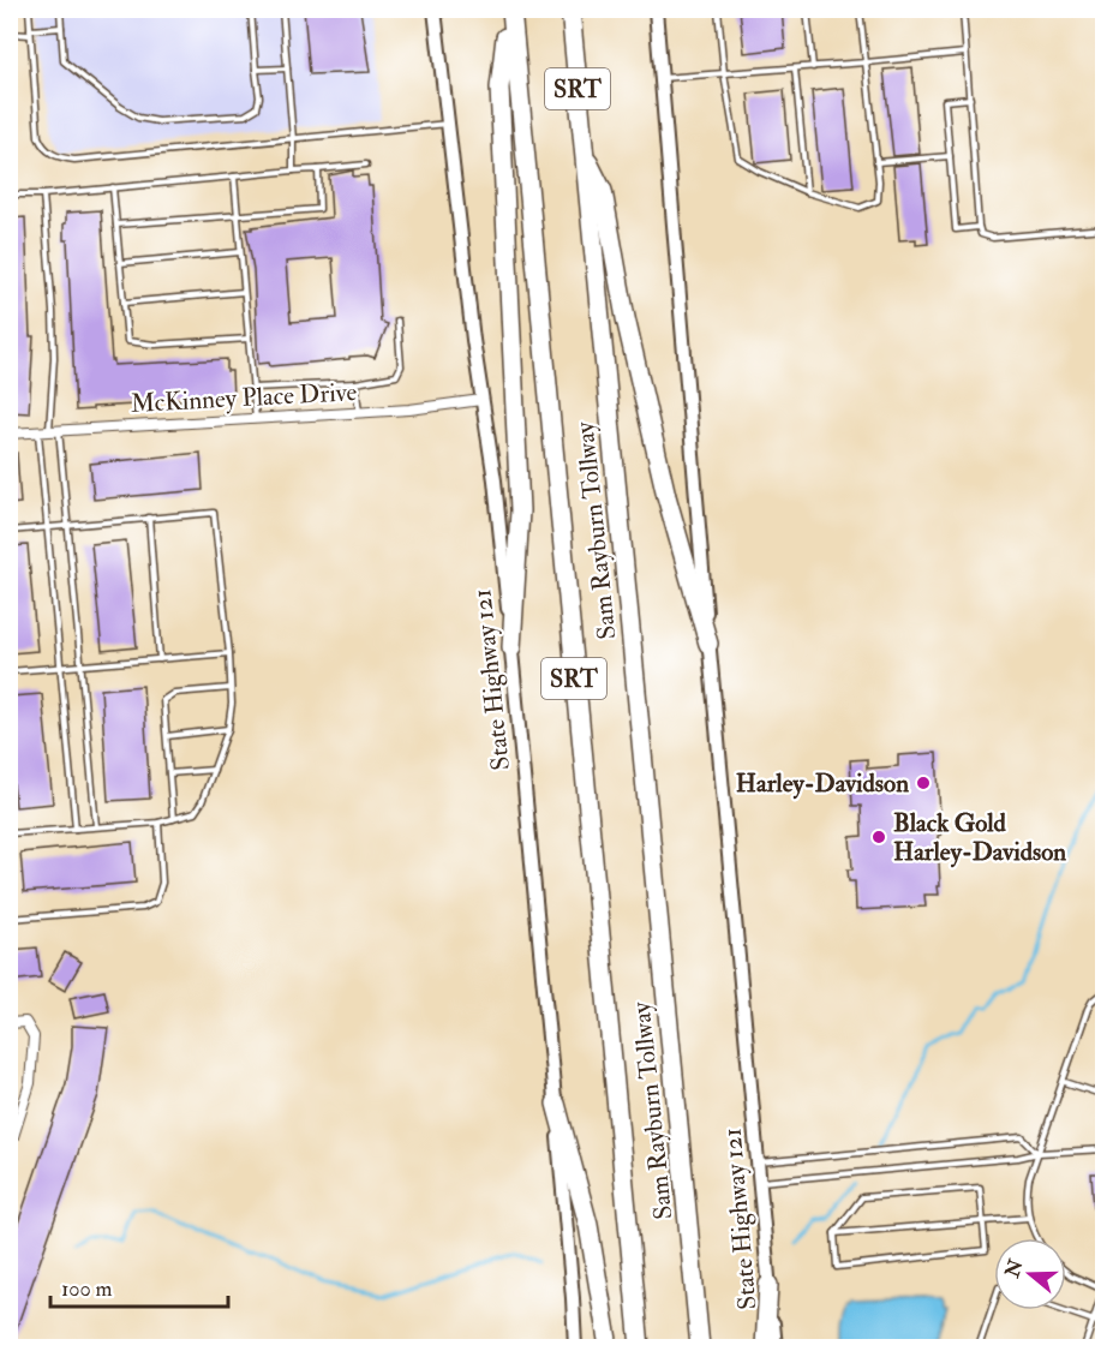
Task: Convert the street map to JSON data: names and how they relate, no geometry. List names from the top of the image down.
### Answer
{
  "streets": {
    "highway": ["SRT", "Sam Rayburn Tollway"],
    "main road": ["State Highway 121"],
    "street": ["McKinney Place Drive"]
  },
  "crossings": [
    ["McKinney Place Drive", "State Highway 121"]
  ],
  "places": ["Harley-Davidson", "Black Gold Harley-Davidson"],
  "scale_bar": "100 m",
  "north": "left"
}
